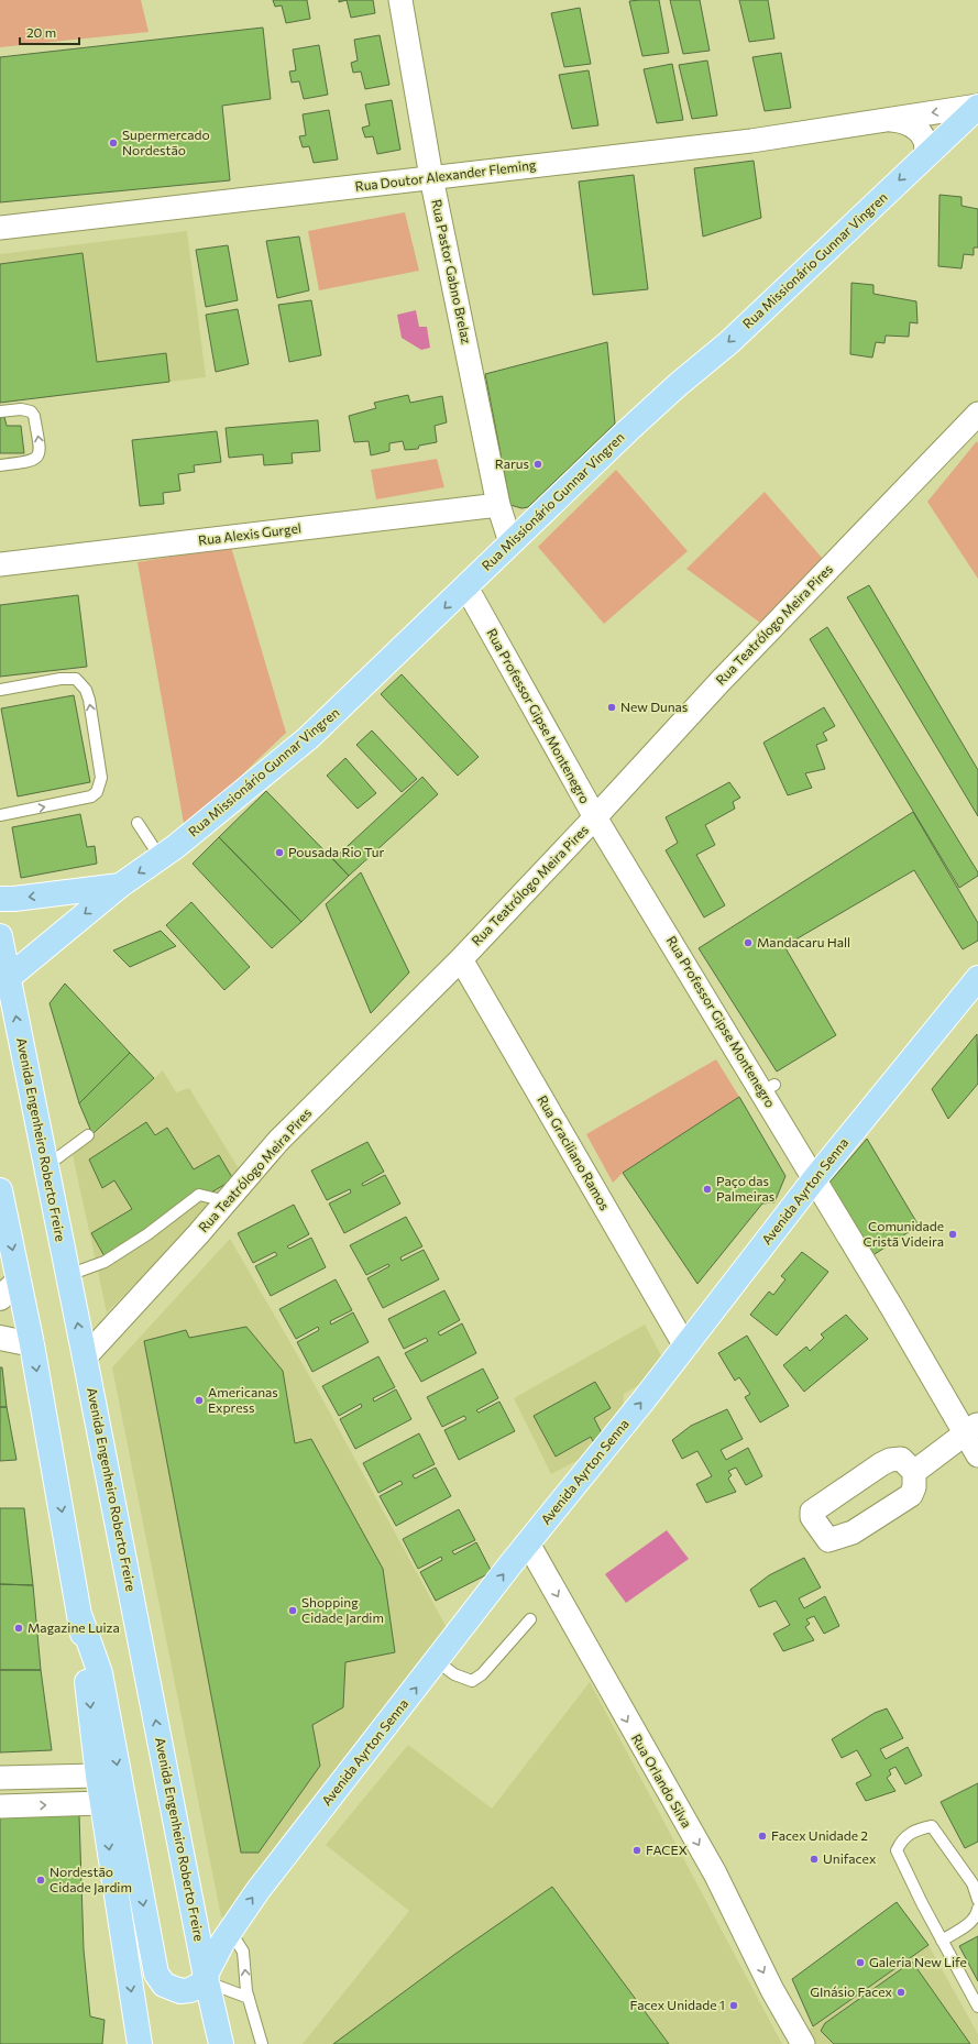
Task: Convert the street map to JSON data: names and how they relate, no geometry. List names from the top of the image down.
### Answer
{
  "streets": {
    "main road": ["Rua Missionário Gunnar Vingren", "Avenida Engenheiro Roberto Freire", "Avenida Ayrton Senna"],
    "street": [
      "Rua Doutor Alexander Fleming",
      "Rua Pastor Gabno Brelaz",
      "Rua Alexis Gurgel",
      "Rua Teatrólogo Meira Pires",
      "Rua Professor Gipse Montenegro",
      "Rua Graciliano Ramos",
      "Rua Orlando Silva"
    ]
  },
  "crossings": [
    ["Rua Doutor Alexander Fleming", "Rua Missionário Gunnar Vingren"],
    ["Rua Doutor Alexander Fleming", "Rua Pastor Gabno Brelaz"],
    ["Rua Missionário Gunnar Vingren", "Rua Pastor Gabno Brelaz"],
    ["Rua Missionário Gunnar Vingren", "Rua Professor Gipse Montenegro"],
    ["Rua Missionário Gunnar Vingren", "Avenida Engenheiro Roberto Freire"],
    ["Rua Pastor Gabno Brelaz", "Rua Alexis Gurgel"],
    ["Rua Teatrólogo Meira Pires", "Rua Professor Gipse Montenegro"],
    ["Rua Teatrólogo Meira Pires", "Avenida Engenheiro Roberto Freire"],
    ["Rua Teatrólogo Meira Pires", "Rua Graciliano Ramos"],
    ["Rua Professor Gipse Montenegro", "Avenida Ayrton Senna"],
    ["Avenida Engenheiro Roberto Freire", "Avenida Ayrton Senna"],
    ["Rua Graciliano Ramos", "Avenida Ayrton Senna"],
    ["Avenida Ayrton Senna", "Rua Orlando Silva"]
  ],
  "one_way": ["Rua Missionário Gunnar Vingren", "Avenida Ayrton Senna", "Rua Orlando Silva"],
  "places": [
    "Supermercado Nordestão",
    "Rarus",
    "New Dunas",
    "Pousada Rio Tur",
    "Mandacaru Hall",
    "Paço das Palmeiras",
    "Comunidade Cristã Videira",
    "Americanas Express",
    "Shopping Cidade Jardim",
    "Magazine Luiza",
    "Facex Unidade 2",
    "FACEX",
    "Unifacex",
    "Nordestão Cidade Jardim",
    "Galeria New Life",
    "GInásio Facex",
    "Facex Unidade 1"
  ],
  "scale_bar": "20 m"
}
